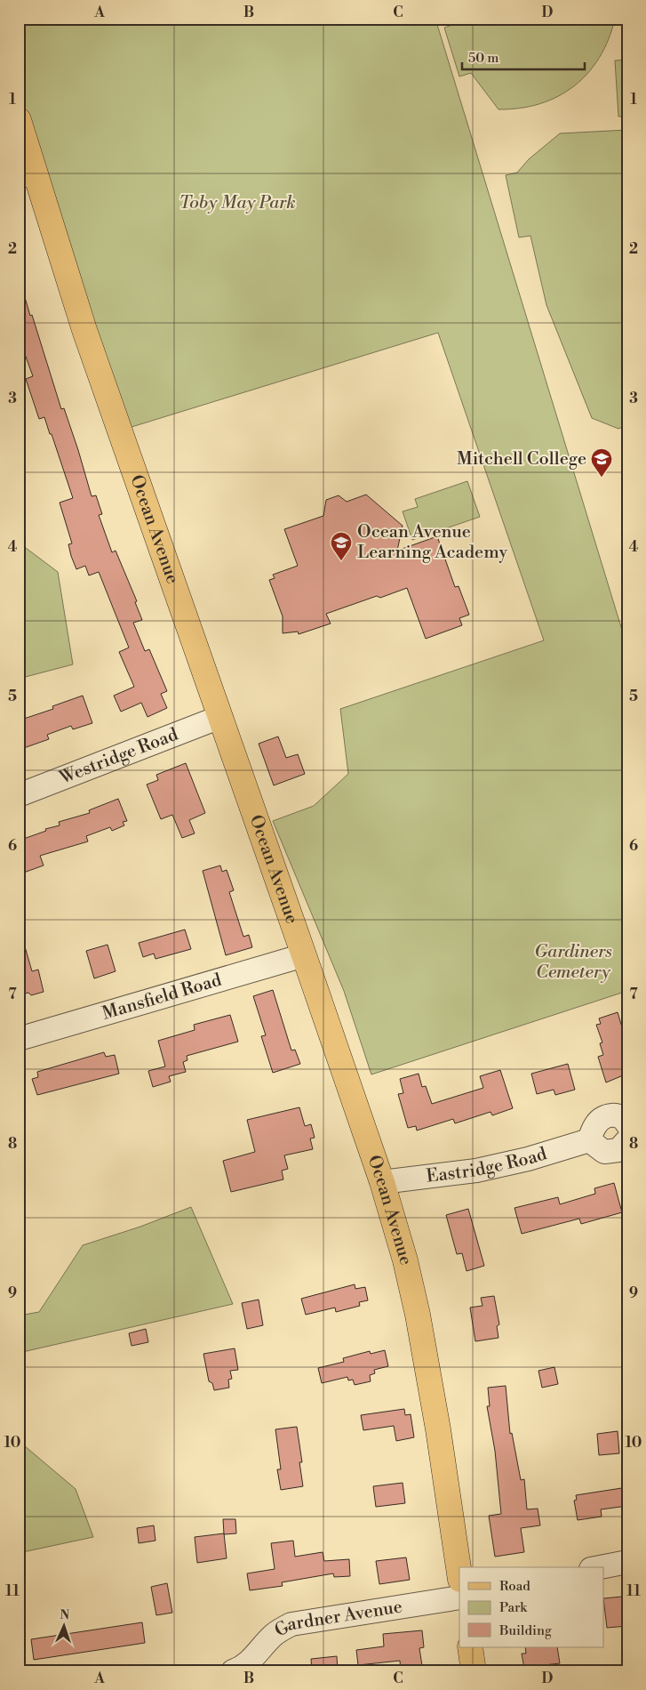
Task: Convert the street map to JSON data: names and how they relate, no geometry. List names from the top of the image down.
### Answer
{
  "streets": {
    "main road": ["Ocean Avenue"],
    "street": [
      "Westridge Road",
      "Mansfield Road",
      "Eastridge Road",
      "Gardner Avenue"
    ]
  },
  "crossings": [
    ["Ocean Avenue", "Westridge Road"],
    ["Ocean Avenue", "Mansfield Road"],
    ["Ocean Avenue", "Eastridge Road"]
  ],
  "parks": ["Toby May Park", "Gardiners Cemetery"],
  "places": {
    "school or university": ["Mitchell College", "Ocean Avenue Learning Academy"]
  },
  "legend": ["Road", "Park", "Building"],
  "scale_bar": "50 m",
  "north": "top",
  "grid": {
    "columns": [
      "A",
      "B",
      "C",
      "D"
    ],
    "rows": [
      "1",
      "2",
      "3",
      "4",
      "5",
      "6",
      "7",
      "8",
      "9",
      "10",
      "11"
    ]
  }
}
